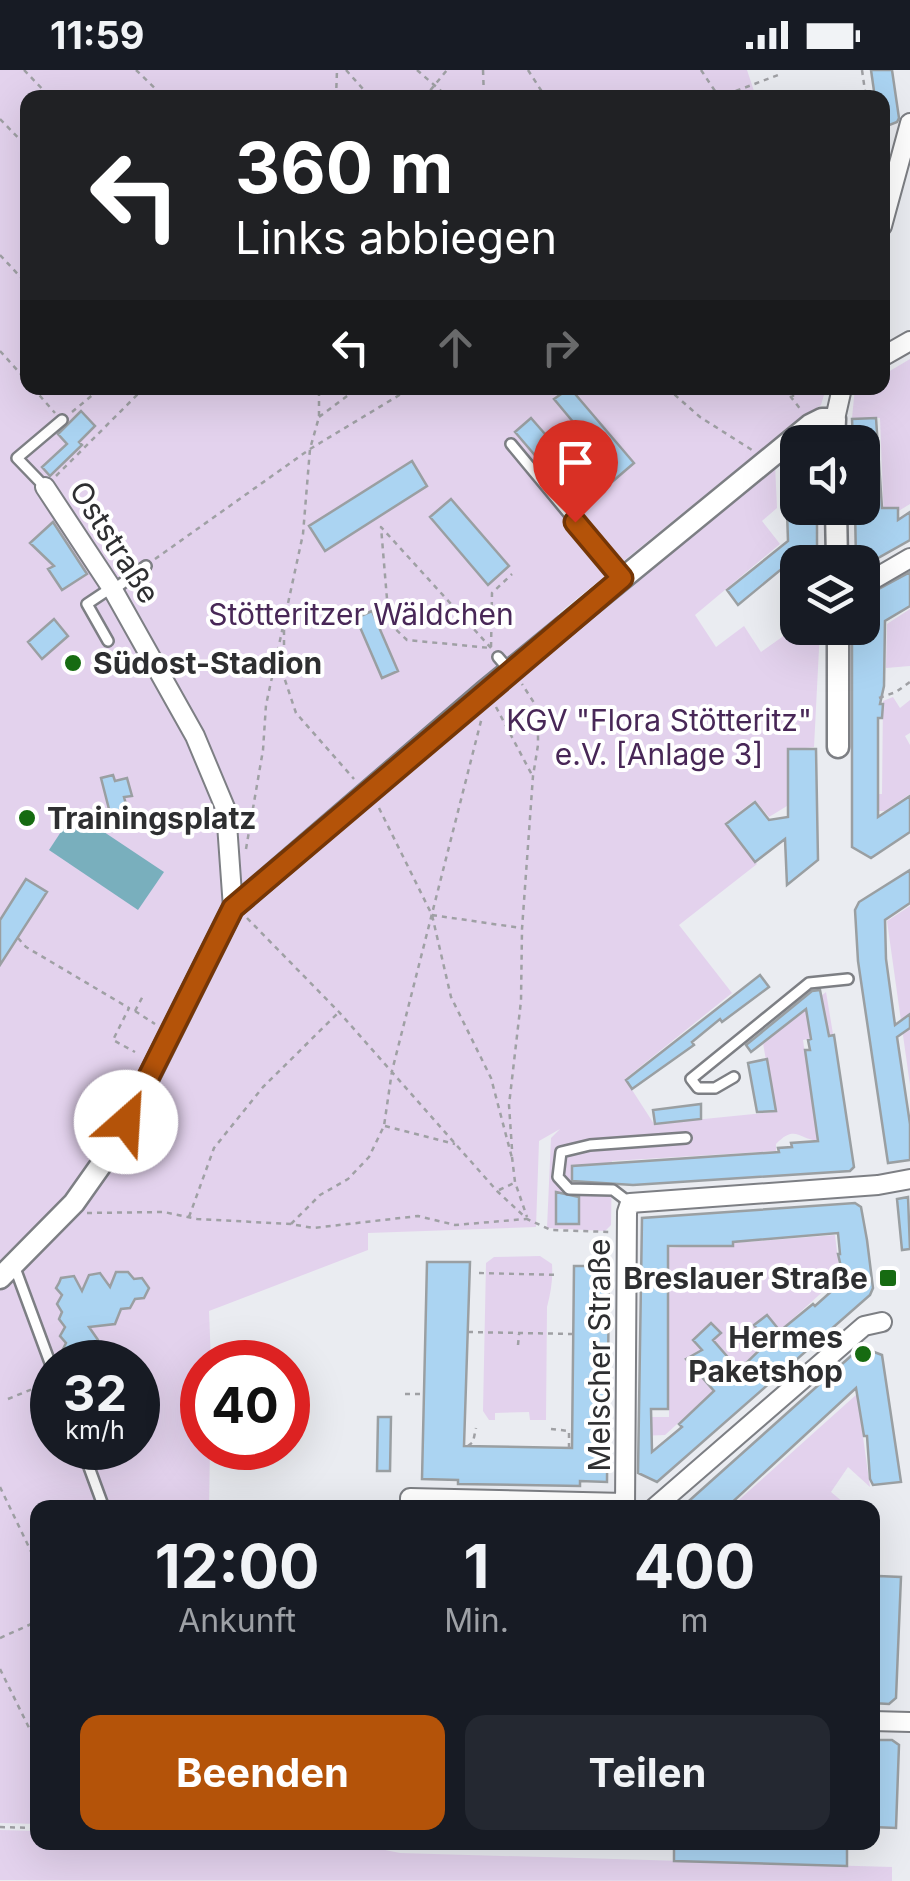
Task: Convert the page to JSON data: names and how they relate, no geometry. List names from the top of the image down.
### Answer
{
  "streets": {
    "street": ["Oststraße", "Melscher Straße"]
  },
  "parks": ["Stötteritzer Wäldchen", "KGV \"Flora Stötteritz\" e.V. [Anlage 3]"],
  "places": {
    "other": ["Südost-Stadion", "Trainingsplatz", "Hermes Paketshop"],
    "transit": ["Breslauer Straße"]
  },
  "page": {
    "status": "11:59",
    "turn": ["360 m", "Links abbiegen"],
    "speed": "32 km/h",
    "limit": "40",
    "eta": [
      "12:00",
      "Ankunft",
      "1",
      "Min.",
      "400",
      "m"
    ],
    "buttons": ["Beenden", "Teilen"]
  }
}
